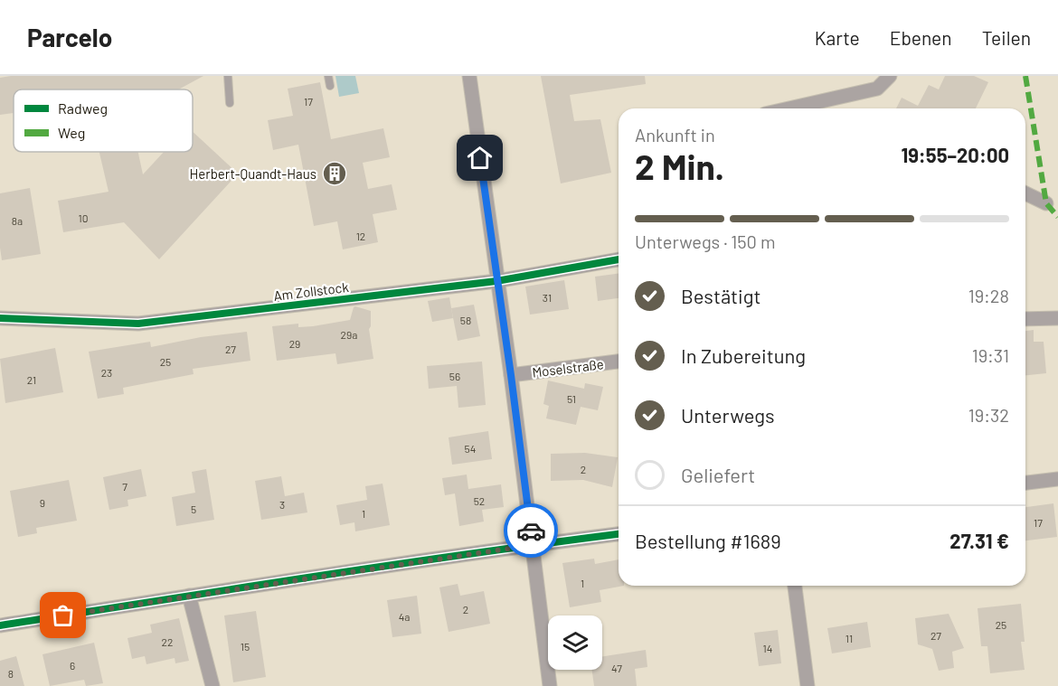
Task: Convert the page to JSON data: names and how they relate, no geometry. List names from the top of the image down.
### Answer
{
  "streets": {
    "street": ["Am Zollstock", "Moselstraße"]
  },
  "places": {
    "building": ["Herbert-Quandt-Haus"]
  },
  "house_numbers": [
    "17",
    "10",
    "8a",
    "12",
    "31",
    "58",
    "29a",
    "29",
    "27",
    "25",
    "23",
    "56",
    "21",
    "51",
    "54",
    "2",
    "7",
    "52",
    "9",
    "3",
    "5",
    "1",
    "17",
    "1",
    "2",
    "4a",
    "25",
    "27",
    "11",
    "22",
    "15",
    "14",
    "6",
    "47",
    "8"
  ],
  "legend": ["Radweg", "Weg"],
  "page": {
    "header": "Parcelo",
    "nav": ["Karte", "Ebenen", "Teilen"],
    "heading": ["2 Min.", "Ankunft in", "19:55–20:00"],
    "panel": ["Bestellung #1689", "27.31 €"],
    "bar": "Unterwegs · 150 m",
    "list": [
      ["Bestätigt", "19:28"],
      ["In Zubereitung", "19:31"],
      ["Unterwegs", "19:32"],
      "Geliefert"
    ]
  }
}
